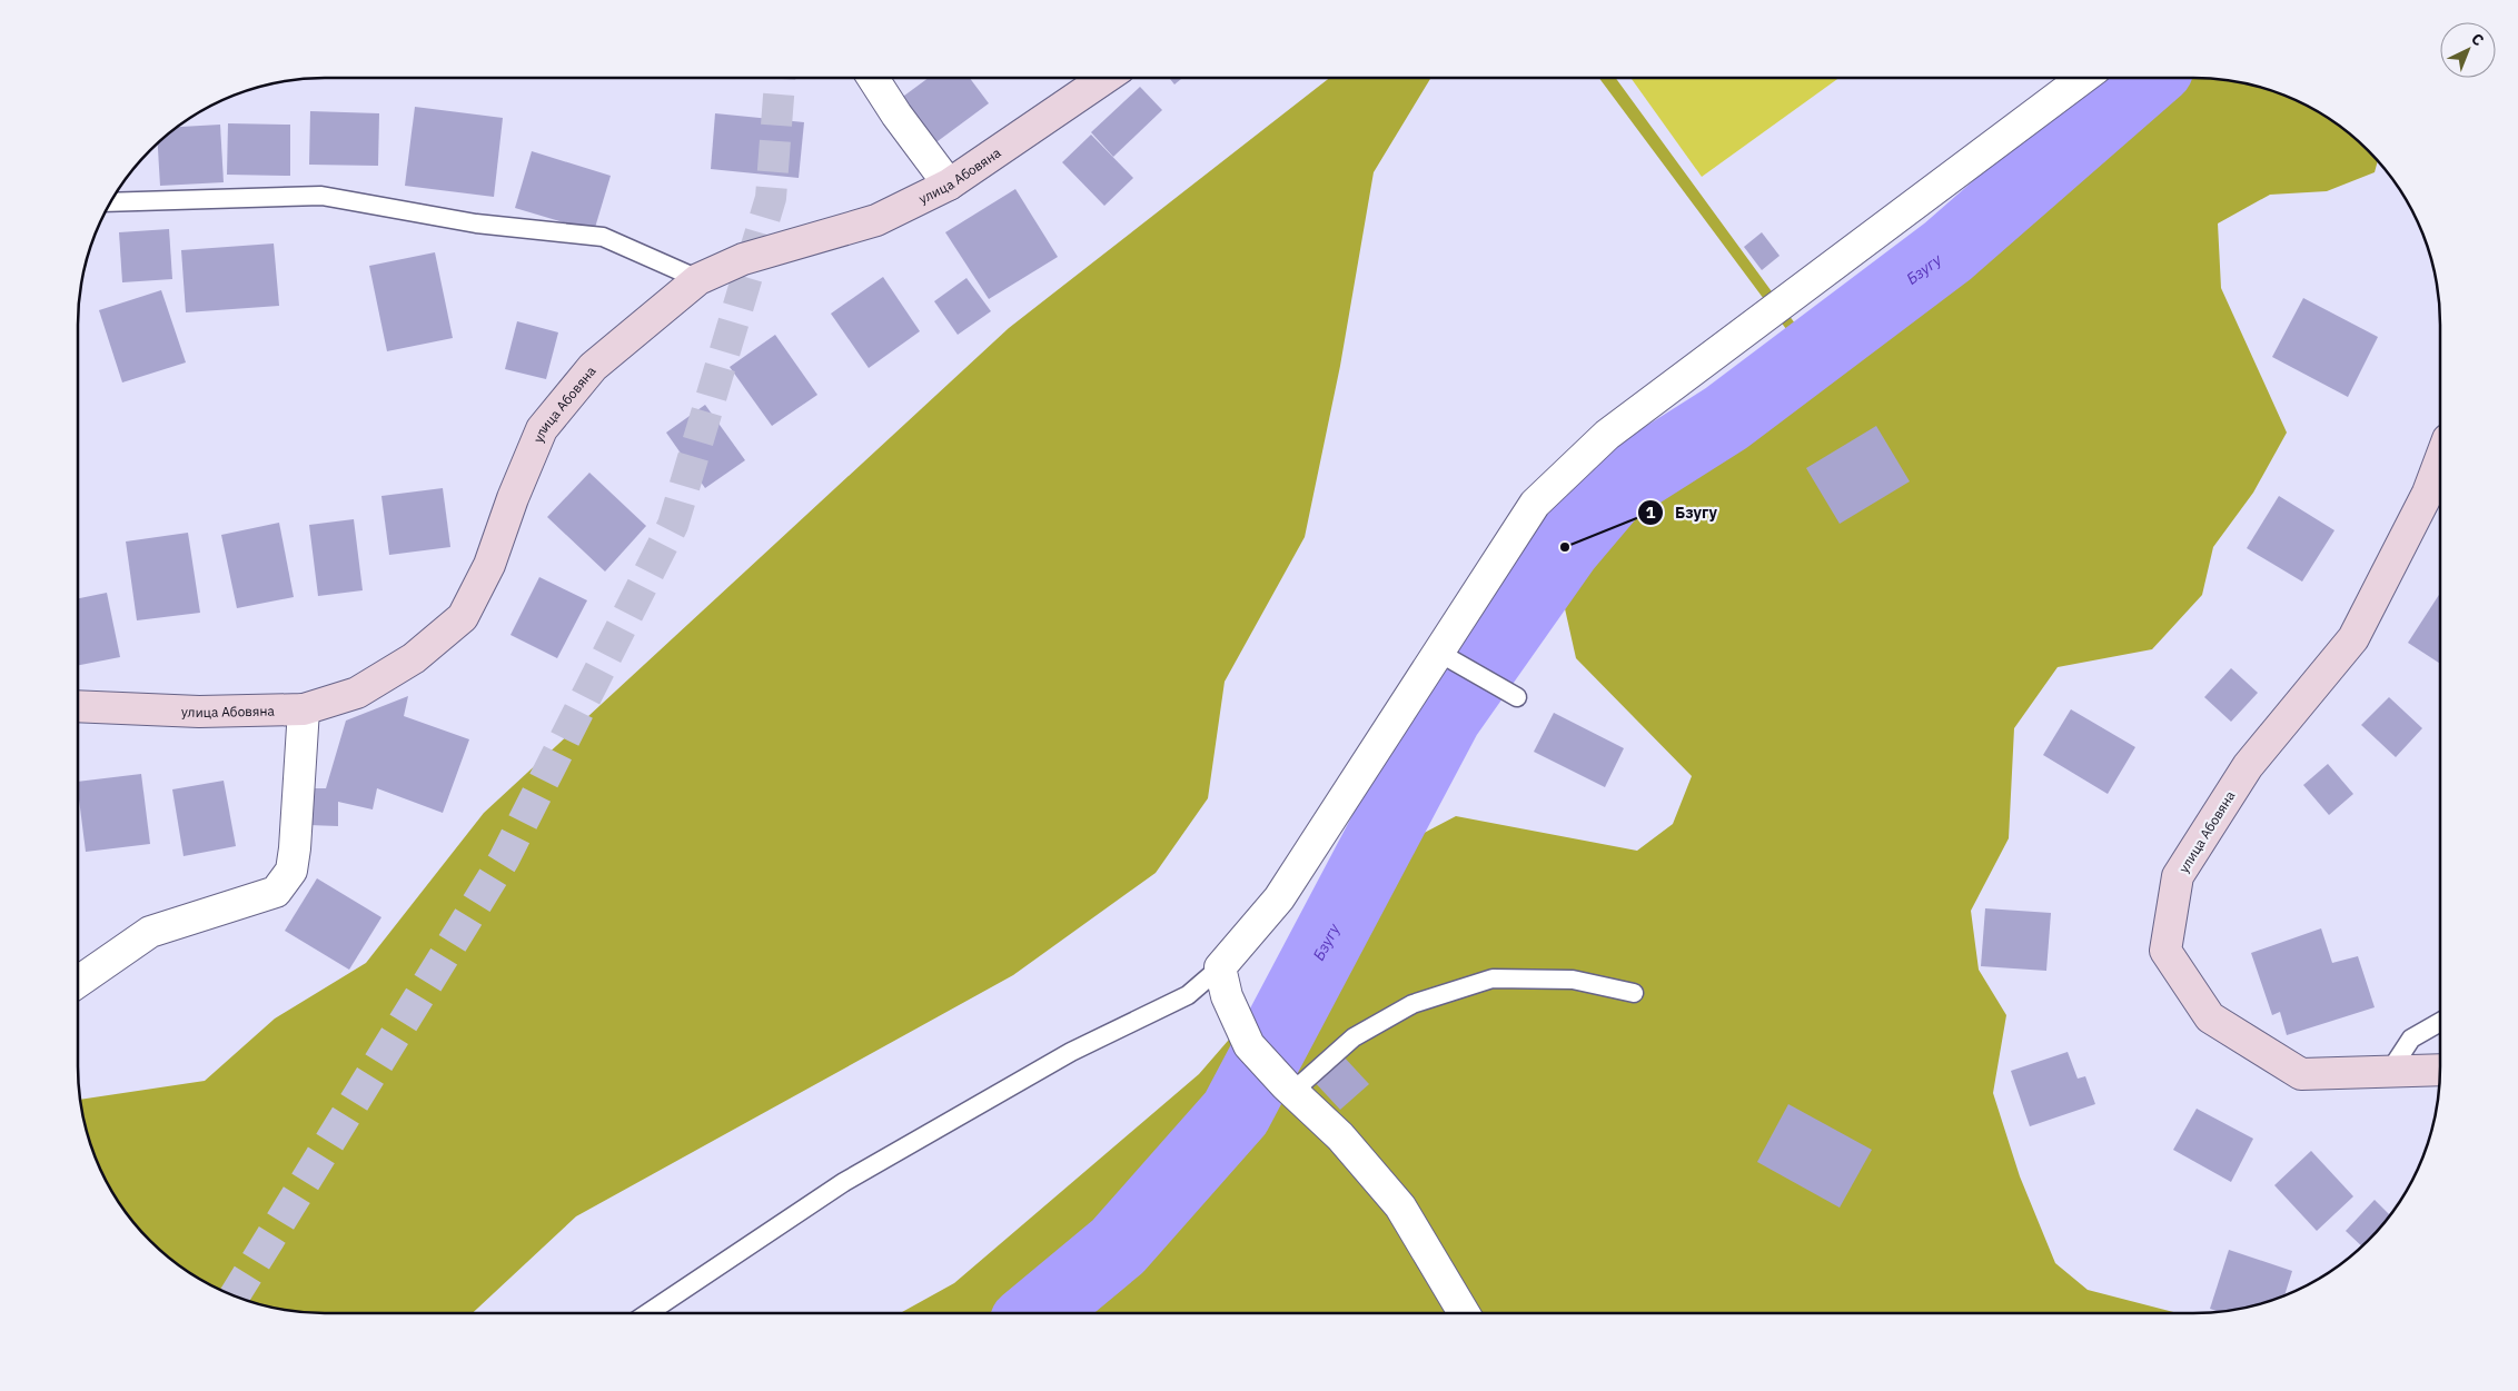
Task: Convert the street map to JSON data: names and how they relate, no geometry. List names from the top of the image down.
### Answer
{
  "streets": {
    "street": ["улица Абовяна"]
  },
  "water": ["Бзугу"],
  "places": ["Бзугу"],
  "north": "top right"
}
